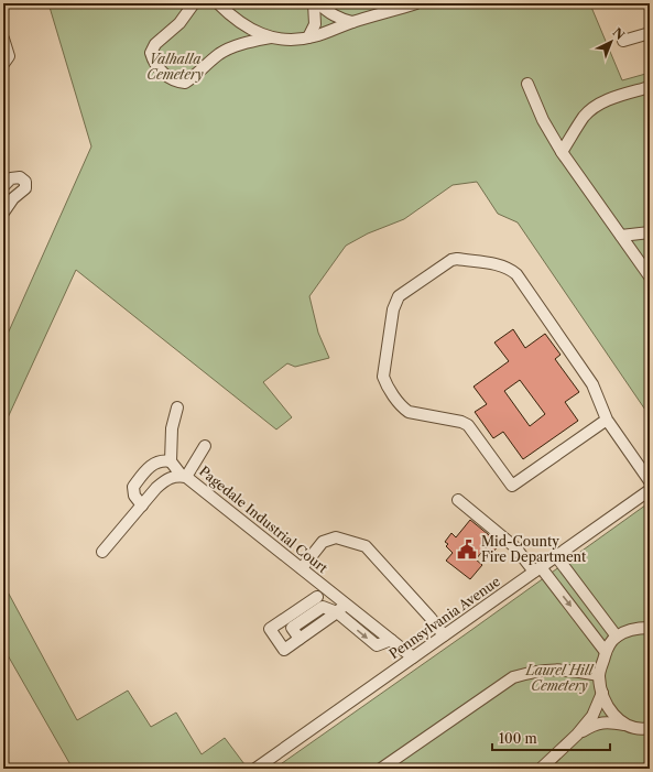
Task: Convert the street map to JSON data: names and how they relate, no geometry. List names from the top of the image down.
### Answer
{
  "streets": {
    "street": ["Pagedale Industrial Court", "Pennsylvania Avenue"]
  },
  "crossings": [
    ["Pagedale Industrial Court", "Pennsylvania Avenue"]
  ],
  "parks": ["Valhalla Cemetery", "Laurel Hill Cemetery"],
  "places": {
    "public building": ["Mid-County Fire Department"]
  },
  "scale_bar": "100 m",
  "north": "top right"
}
